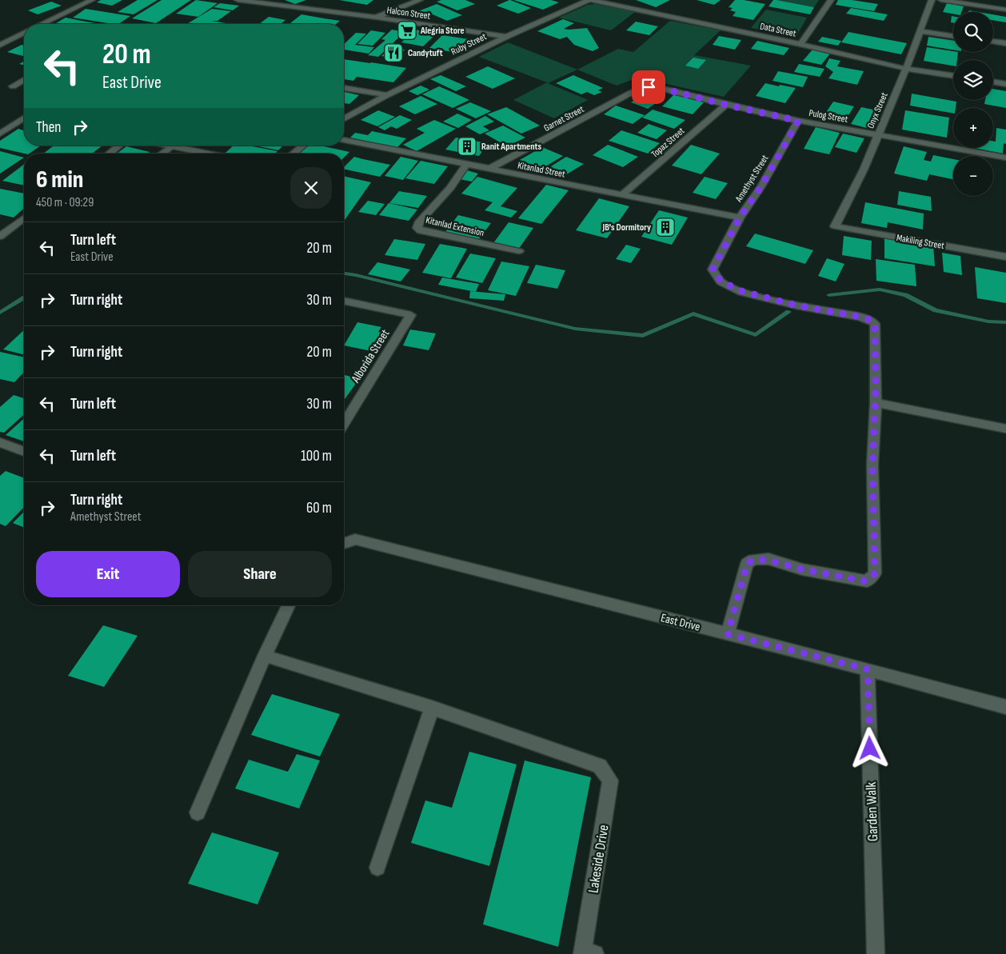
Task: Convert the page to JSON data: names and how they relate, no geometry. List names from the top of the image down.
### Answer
{
  "streets": {
    "street": [
      "Halcon Street",
      "Data Street",
      "Ruby Street",
      "Onyx Street",
      "Pulog Street",
      "Garnet Street",
      "Topaz Street",
      "Kitanlad Street",
      "Amethyst Street",
      "Kitanlad Extension",
      "Makiling Street",
      "Alborida Street",
      "East Drive",
      "Garden Walk",
      "Lakeside Drive"
    ]
  },
  "crossings": [
    ["Halcon Street", "Ruby Street"],
    ["Data Street", "Ruby Street"],
    ["Data Street", "Onyx Street"],
    ["Onyx Street", "Pulog Street"],
    ["Onyx Street", "Makiling Street"],
    ["Pulog Street", "Garnet Street"],
    ["Pulog Street", "Topaz Street"],
    ["Pulog Street", "Amethyst Street"],
    ["Garnet Street", "Kitanlad Street"],
    ["Topaz Street", "Kitanlad Street"],
    ["Kitanlad Street", "Amethyst Street"],
    ["Kitanlad Street", "Kitanlad Extension"],
    ["East Drive", "Garden Walk"]
  ],
  "places": {
    "supermarket": ["Alegria Store"],
    "restaurant": ["Candytuft"],
    "building": ["Ranit Apartments", "JB's Dormitory"]
  },
  "page": {
    "map_buttons": ["+", "−"],
    "turn": ["20 m", "East Drive"],
    "then": "Then",
    "heading": ["6 min", "450 m · 09:29"],
    "list": [
      {
        "name": "Turn left",
        "note": "East Drive",
        "value": "20 m"
      },
      {
        "name": "Turn right",
        "value": "30 m"
      },
      {
        "name": "Turn right",
        "value": "20 m"
      },
      {
        "name": "Turn left",
        "value": "30 m"
      },
      {
        "name": "Turn left",
        "value": "100 m"
      },
      {
        "name": "Turn right",
        "note": "Amethyst Street",
        "value": "60 m"
      }
    ],
    "buttons": ["Exit", "Share"]
  }
}
